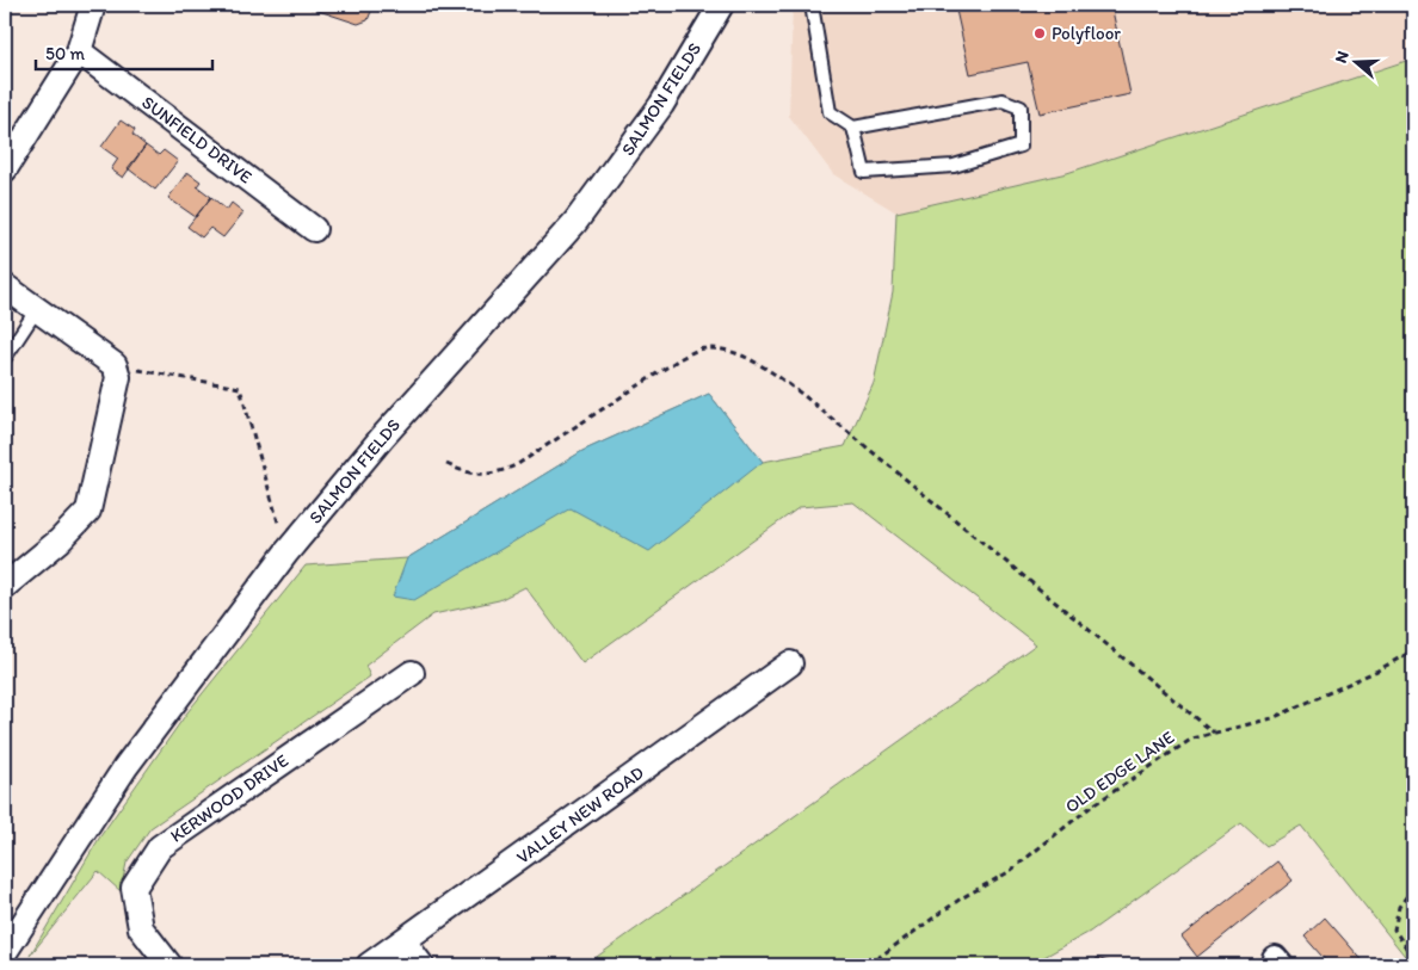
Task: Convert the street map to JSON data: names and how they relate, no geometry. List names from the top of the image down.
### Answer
{
  "streets": {
    "street": [
      "SALMON FIELDS",
      "SUNFIELD DRIVE",
      "KERWOOD DRIVE",
      "VALLEY NEW ROAD"
    ],
    "path": ["OLD EDGE LANE"]
  },
  "places": ["Polyfloor"],
  "scale_bar": "50 m",
  "north": "left"
}
